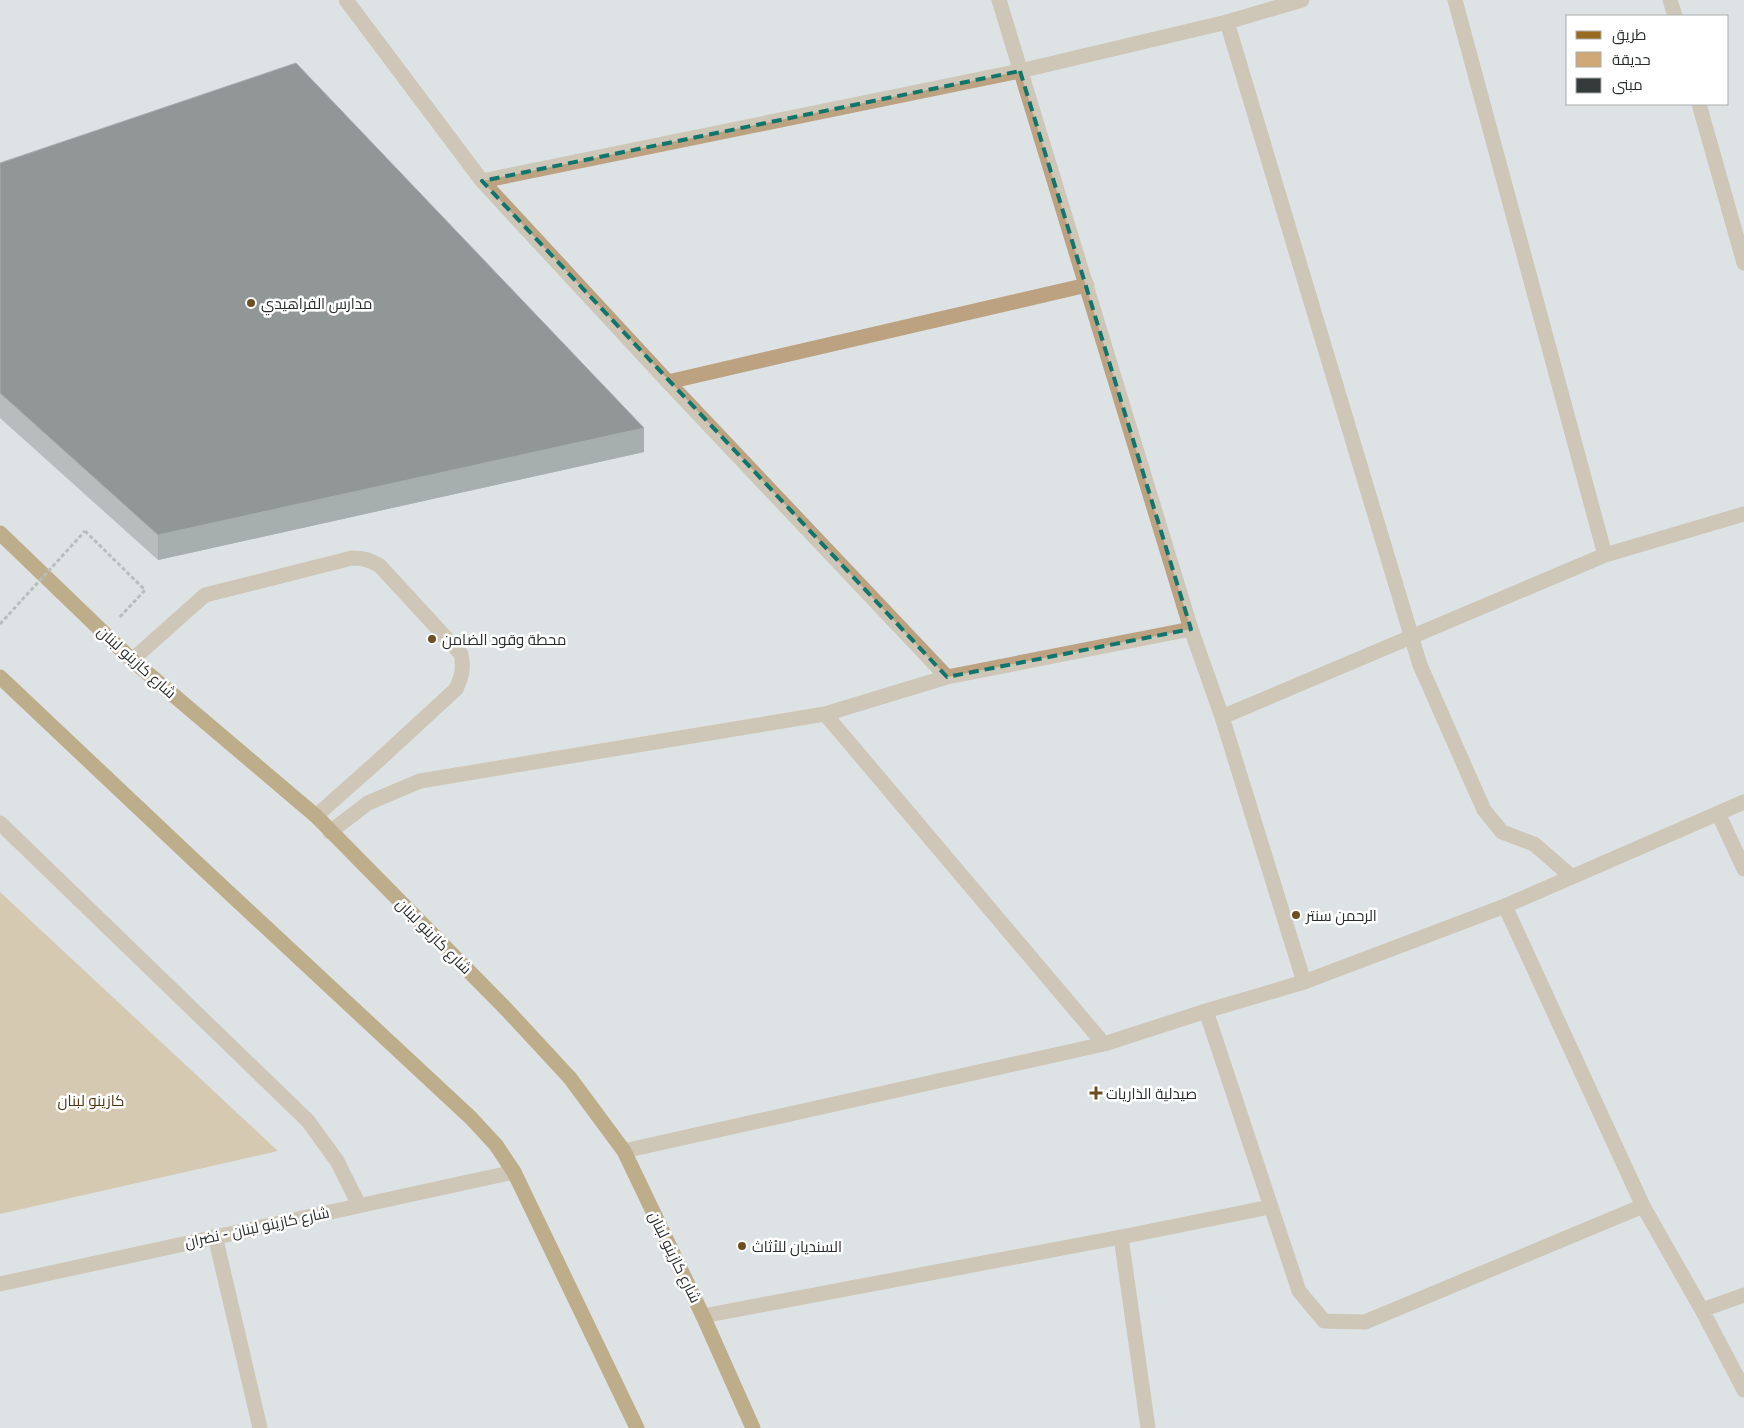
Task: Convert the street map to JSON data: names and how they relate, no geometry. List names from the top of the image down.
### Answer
{
  "streets": {
    "main road": ["شارع كازينو لبنان"],
    "street": ["شارع كازينو لبنان - نضران"]
  },
  "parks": ["كازينو لبنان"],
  "places": {
    "other": [
      "مدارس الفراهيدي",
      "محطة وقود الضامن",
      "الرحمن سنتر",
      "السنديان للأثاث"
    ],
    "health": ["صيدلية الذاريات"]
  },
  "legend": ["طريق", "حديقة", "مبنى"]
}
